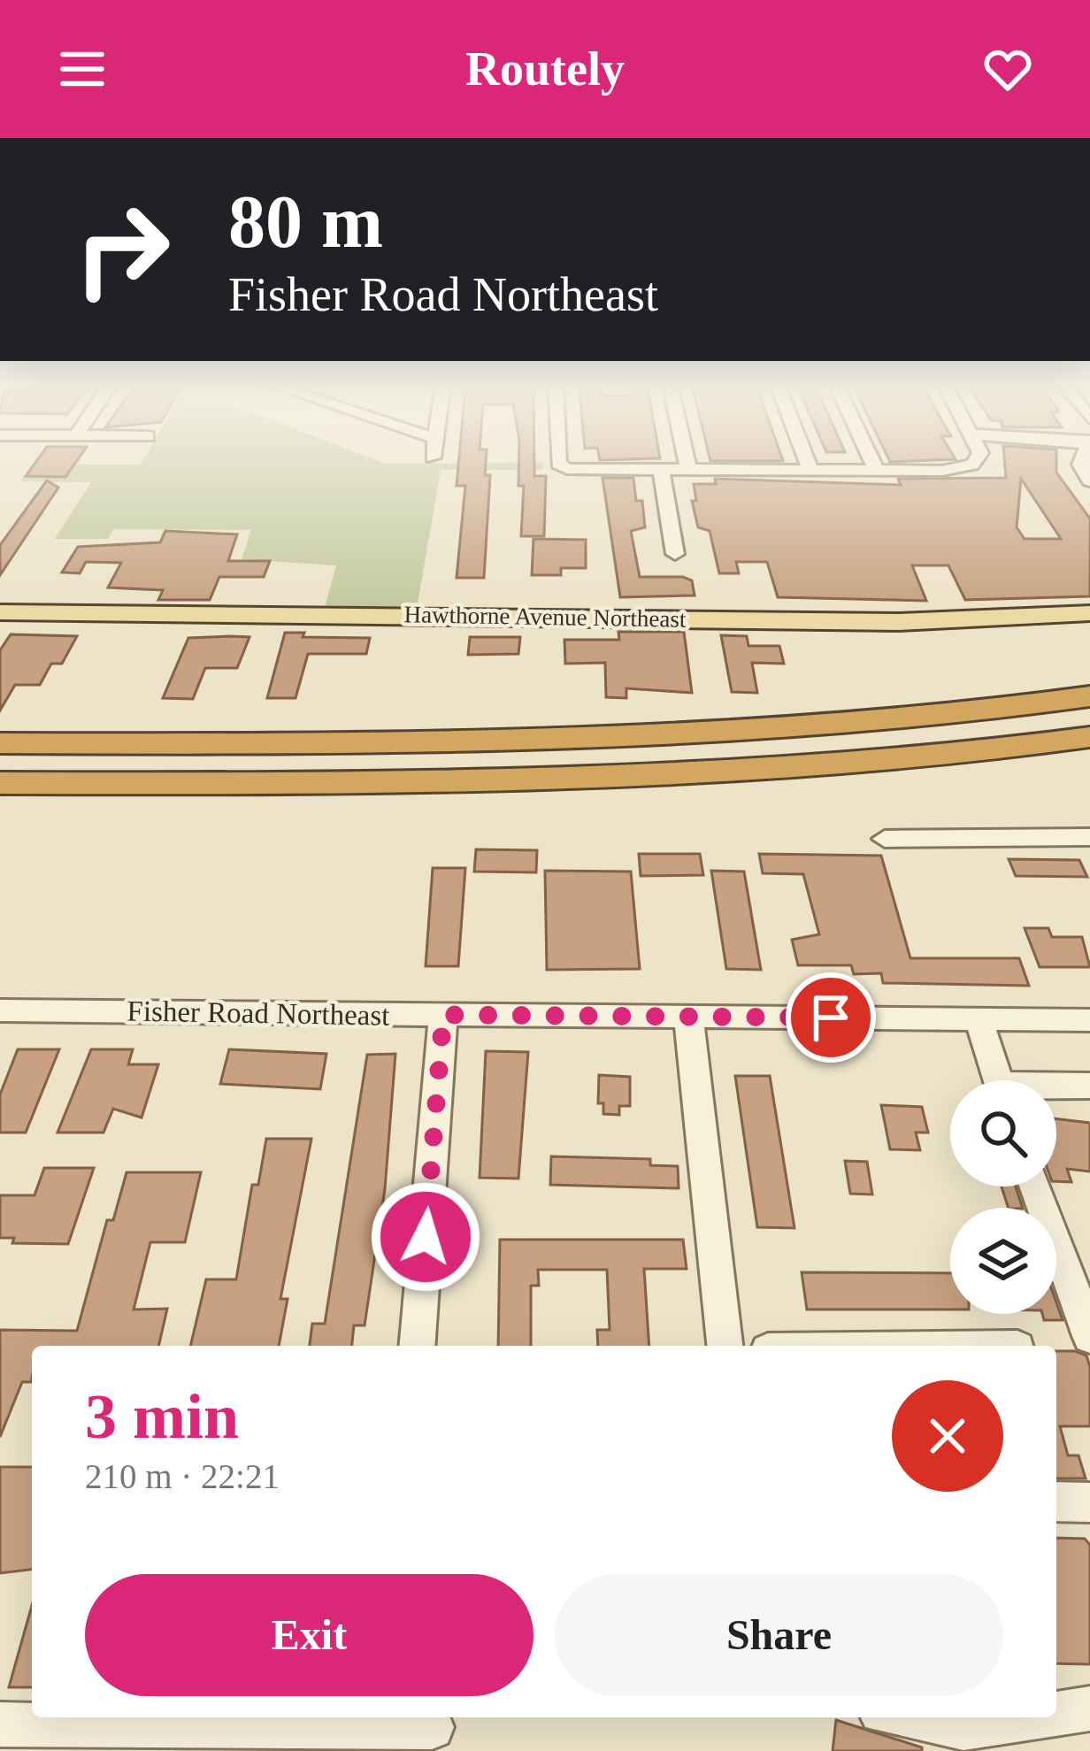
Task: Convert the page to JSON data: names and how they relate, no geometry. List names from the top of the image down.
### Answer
{
  "streets": {
    "main road": ["Hawthorne Avenue Northeast"],
    "street": ["Fisher Road Northeast"]
  },
  "page": {
    "header": "Routely",
    "turn": ["80 m", "Fisher Road Northeast"],
    "heading": ["3 min", "210 m · 22:21"],
    "buttons": ["Exit", "Share"]
  }
}
